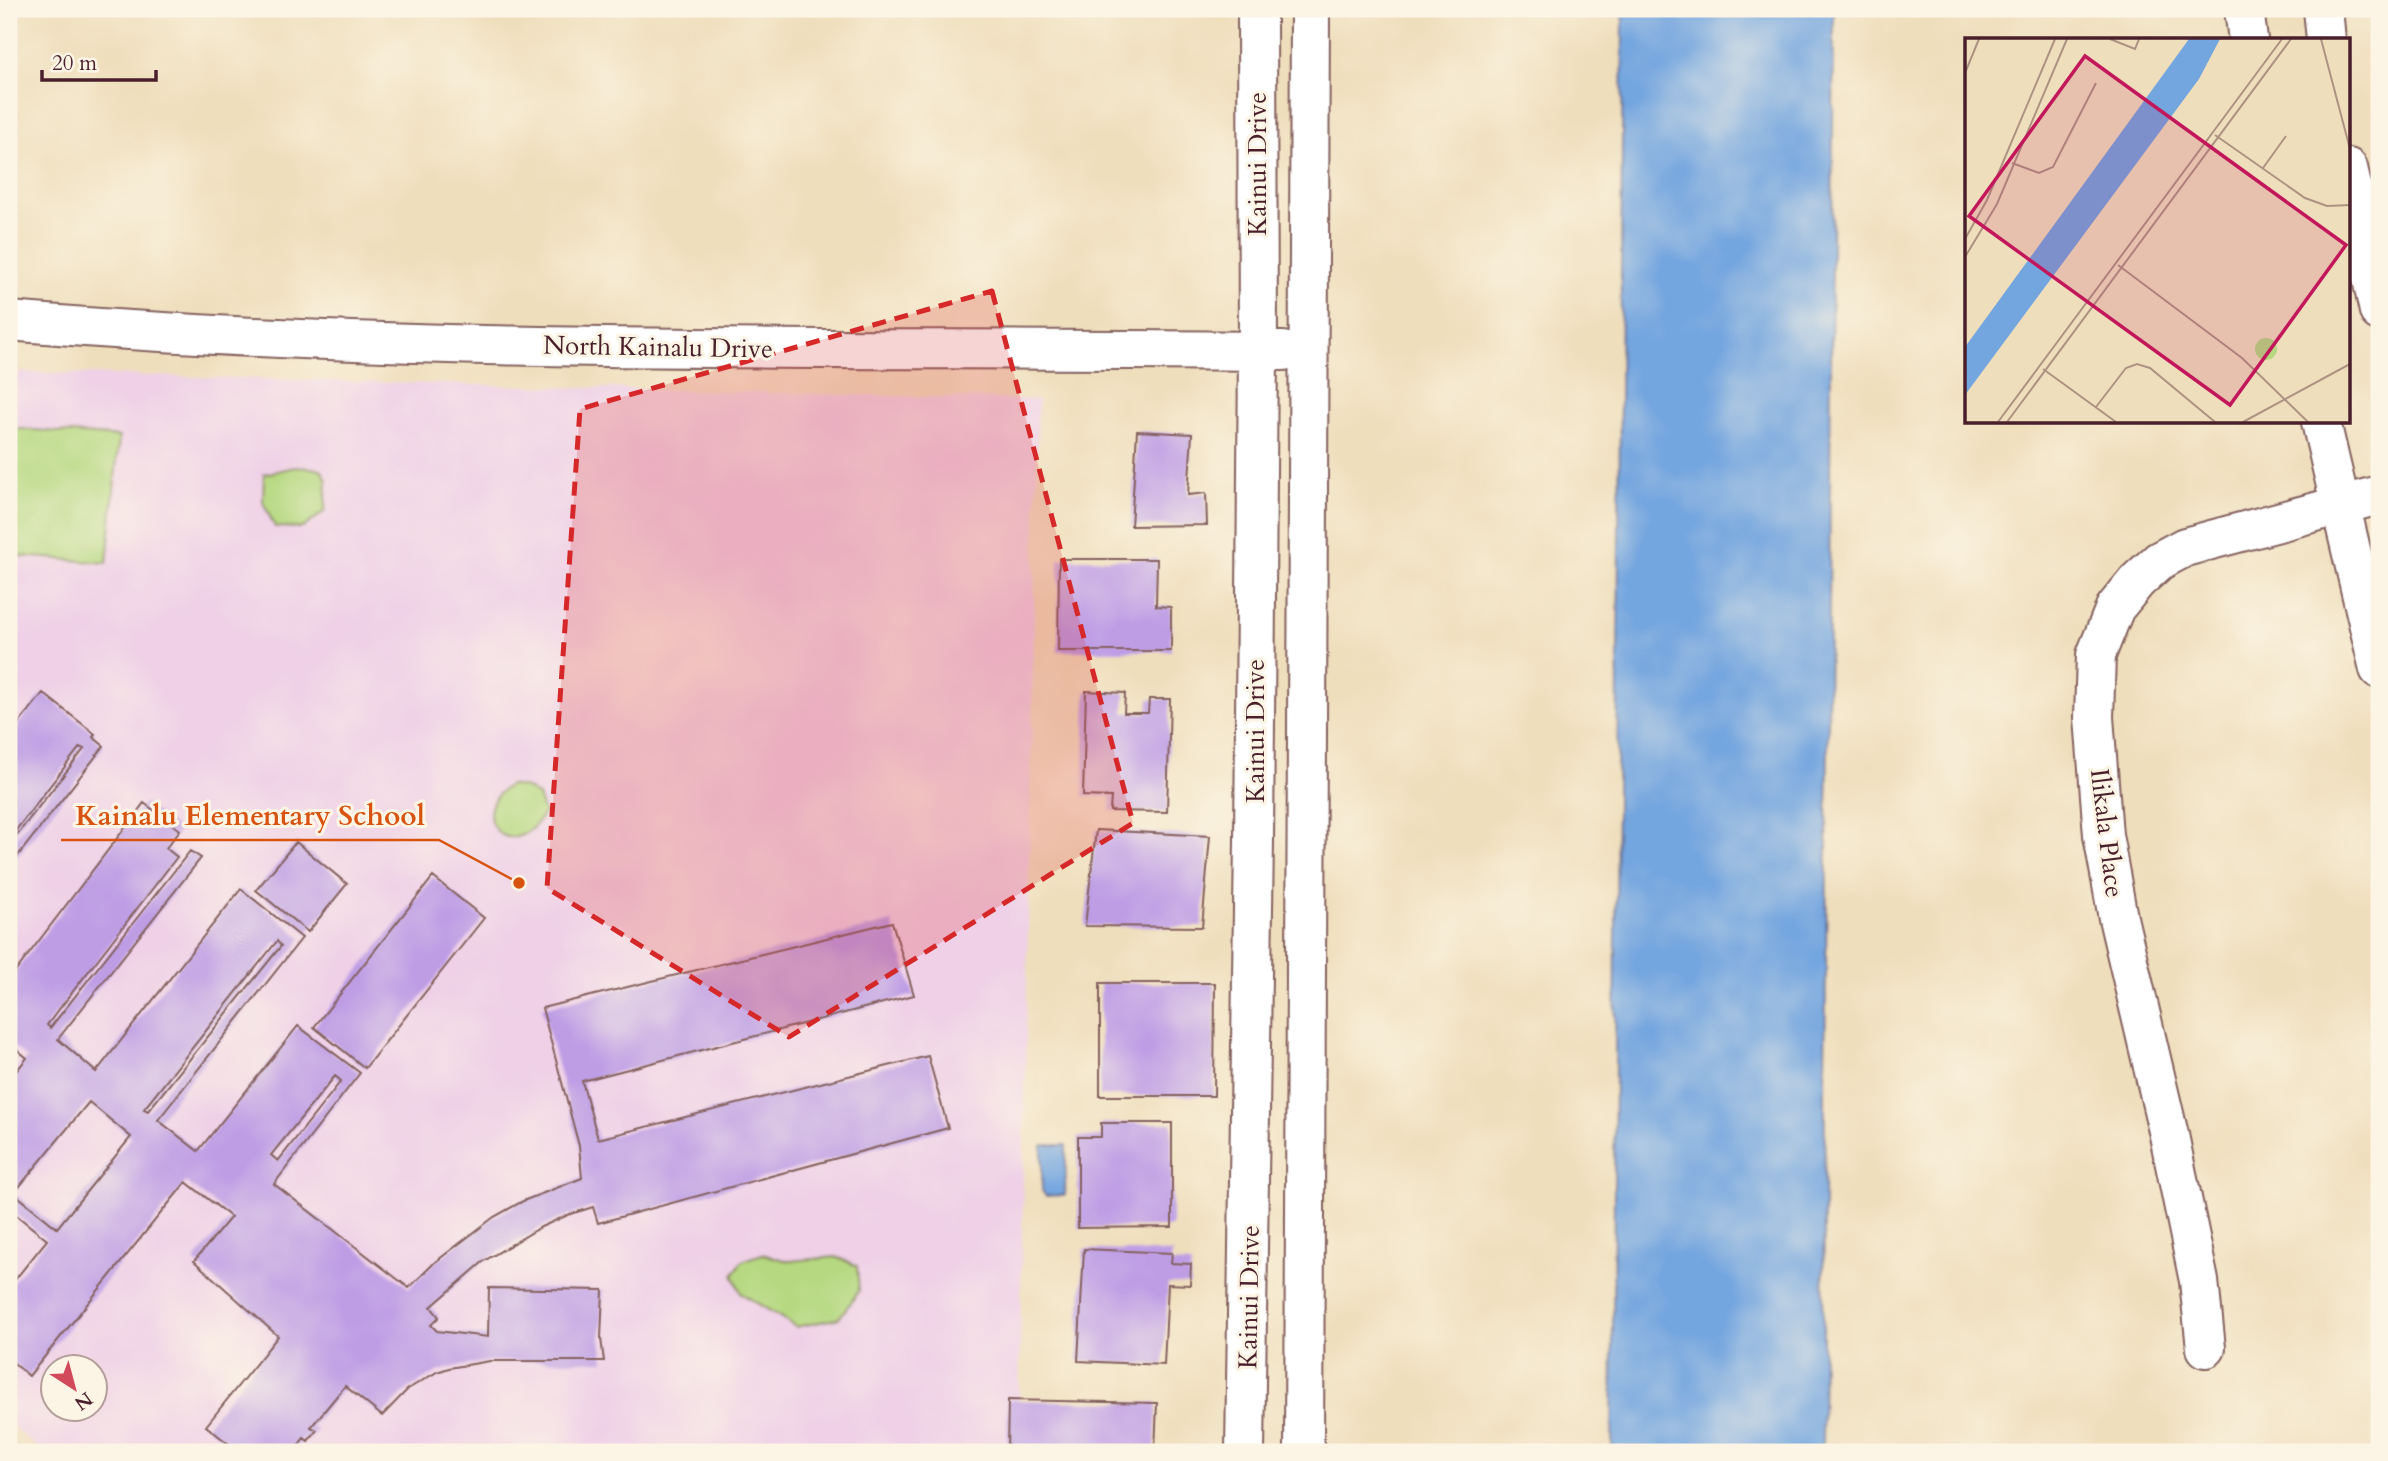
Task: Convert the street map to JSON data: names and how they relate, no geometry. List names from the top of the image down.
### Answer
{
  "streets": {
    "street": ["Kainui Drive", "North Kainalu Drive", "Ilikala Place"]
  },
  "crossings": [
    ["Kainui Drive", "North Kainalu Drive"]
  ],
  "places": ["Kainalu Elementary School"],
  "scale_bar": "20 m",
  "north": "bottom right"
}
